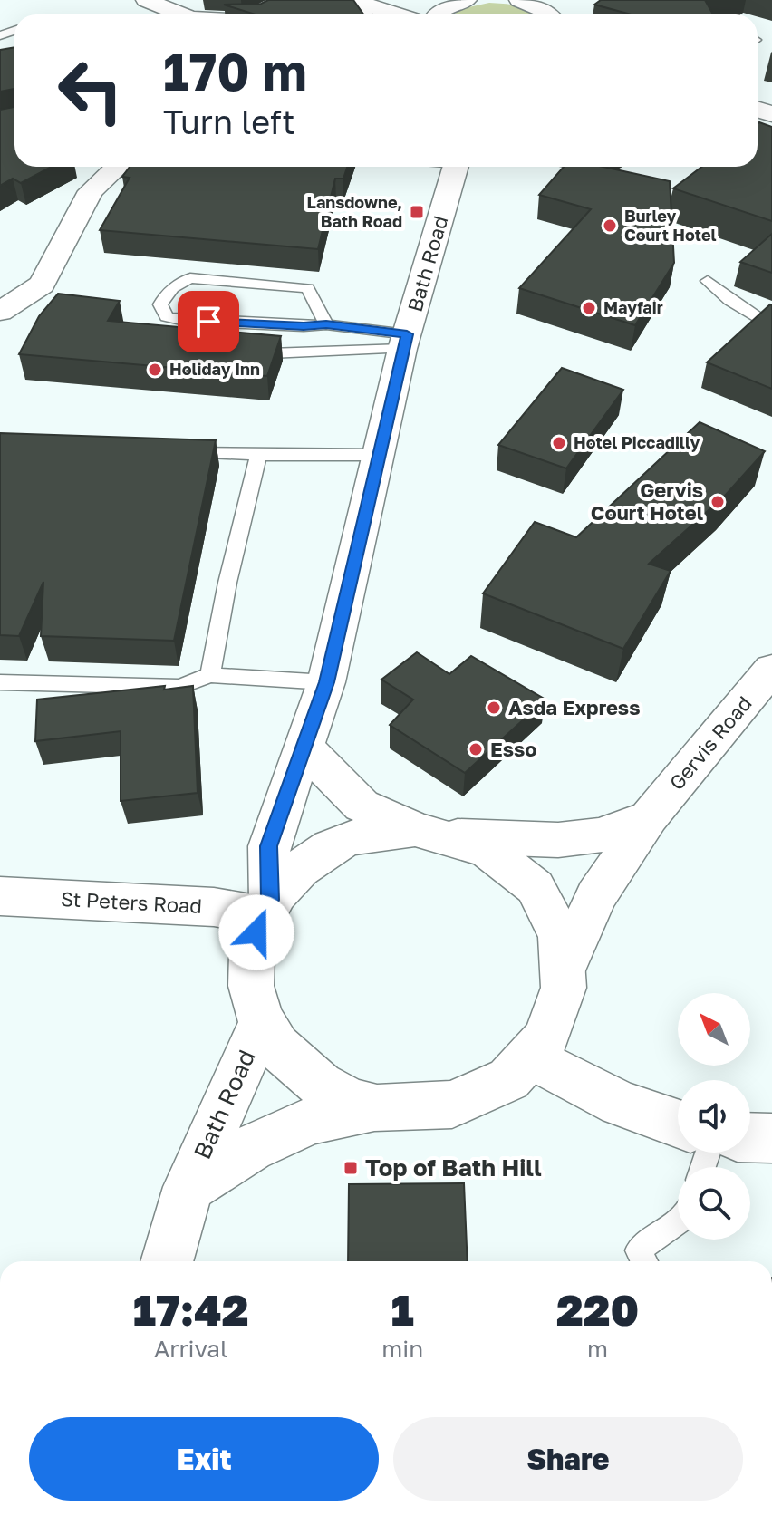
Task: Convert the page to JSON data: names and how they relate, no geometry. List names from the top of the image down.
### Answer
{
  "streets": {
    "main road": ["Bath Road", "Gervis Road", "St Peters Road"]
  },
  "crossings": [
    ["Bath Road", "St Peters Road"]
  ],
  "places": {
    "transit": ["Lansdowne, Bath Road", "Top of Bath Hill"],
    "other": [
      "Burley Court Hotel",
      "Mayfair",
      "Holiday Inn",
      "Hotel Piccadilly",
      "Gervis Court Hotel",
      "Asda Express",
      "Esso"
    ]
  },
  "north": "top left",
  "page": {
    "turn": ["170 m", "Turn left"],
    "eta": [
      "17:42",
      "Arrival",
      "1",
      "min",
      "220",
      "m"
    ],
    "buttons": ["Exit", "Share"]
  }
}
